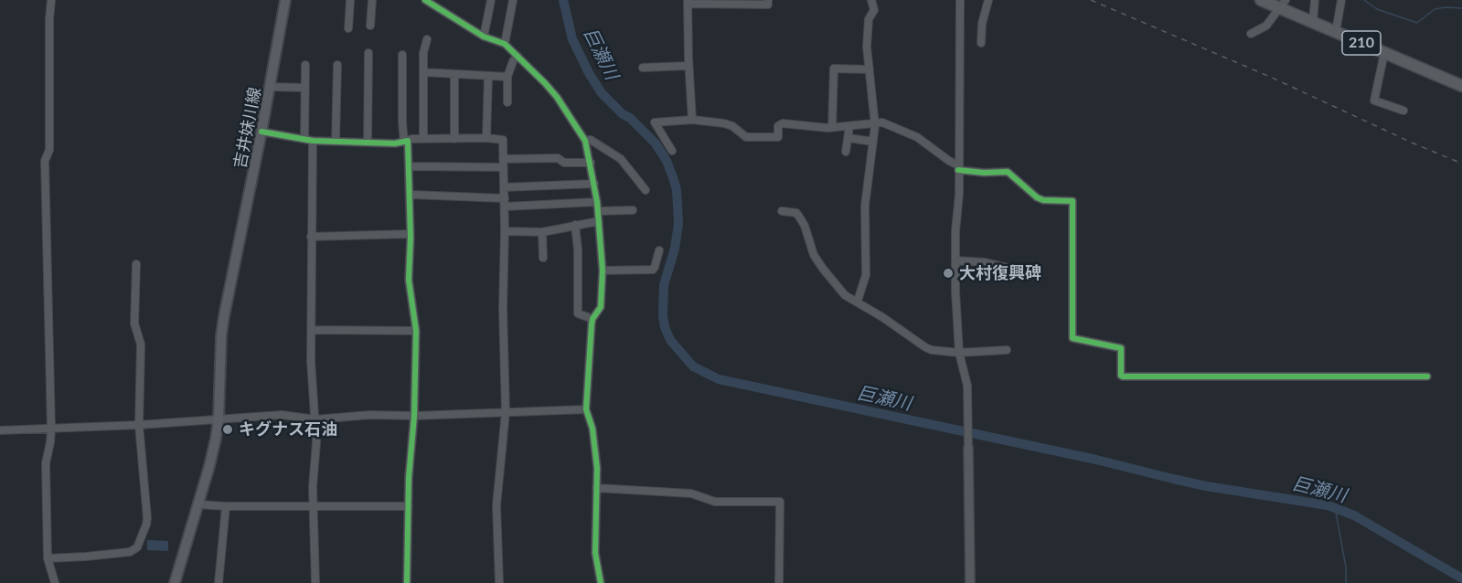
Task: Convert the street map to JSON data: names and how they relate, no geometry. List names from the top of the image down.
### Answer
{
  "streets": {
    "highway": ["210"],
    "main road": ["吉井妹川線"]
  },
  "water": ["巨瀬川"],
  "places": ["大村復興碑", "キグナス石油"]
}
